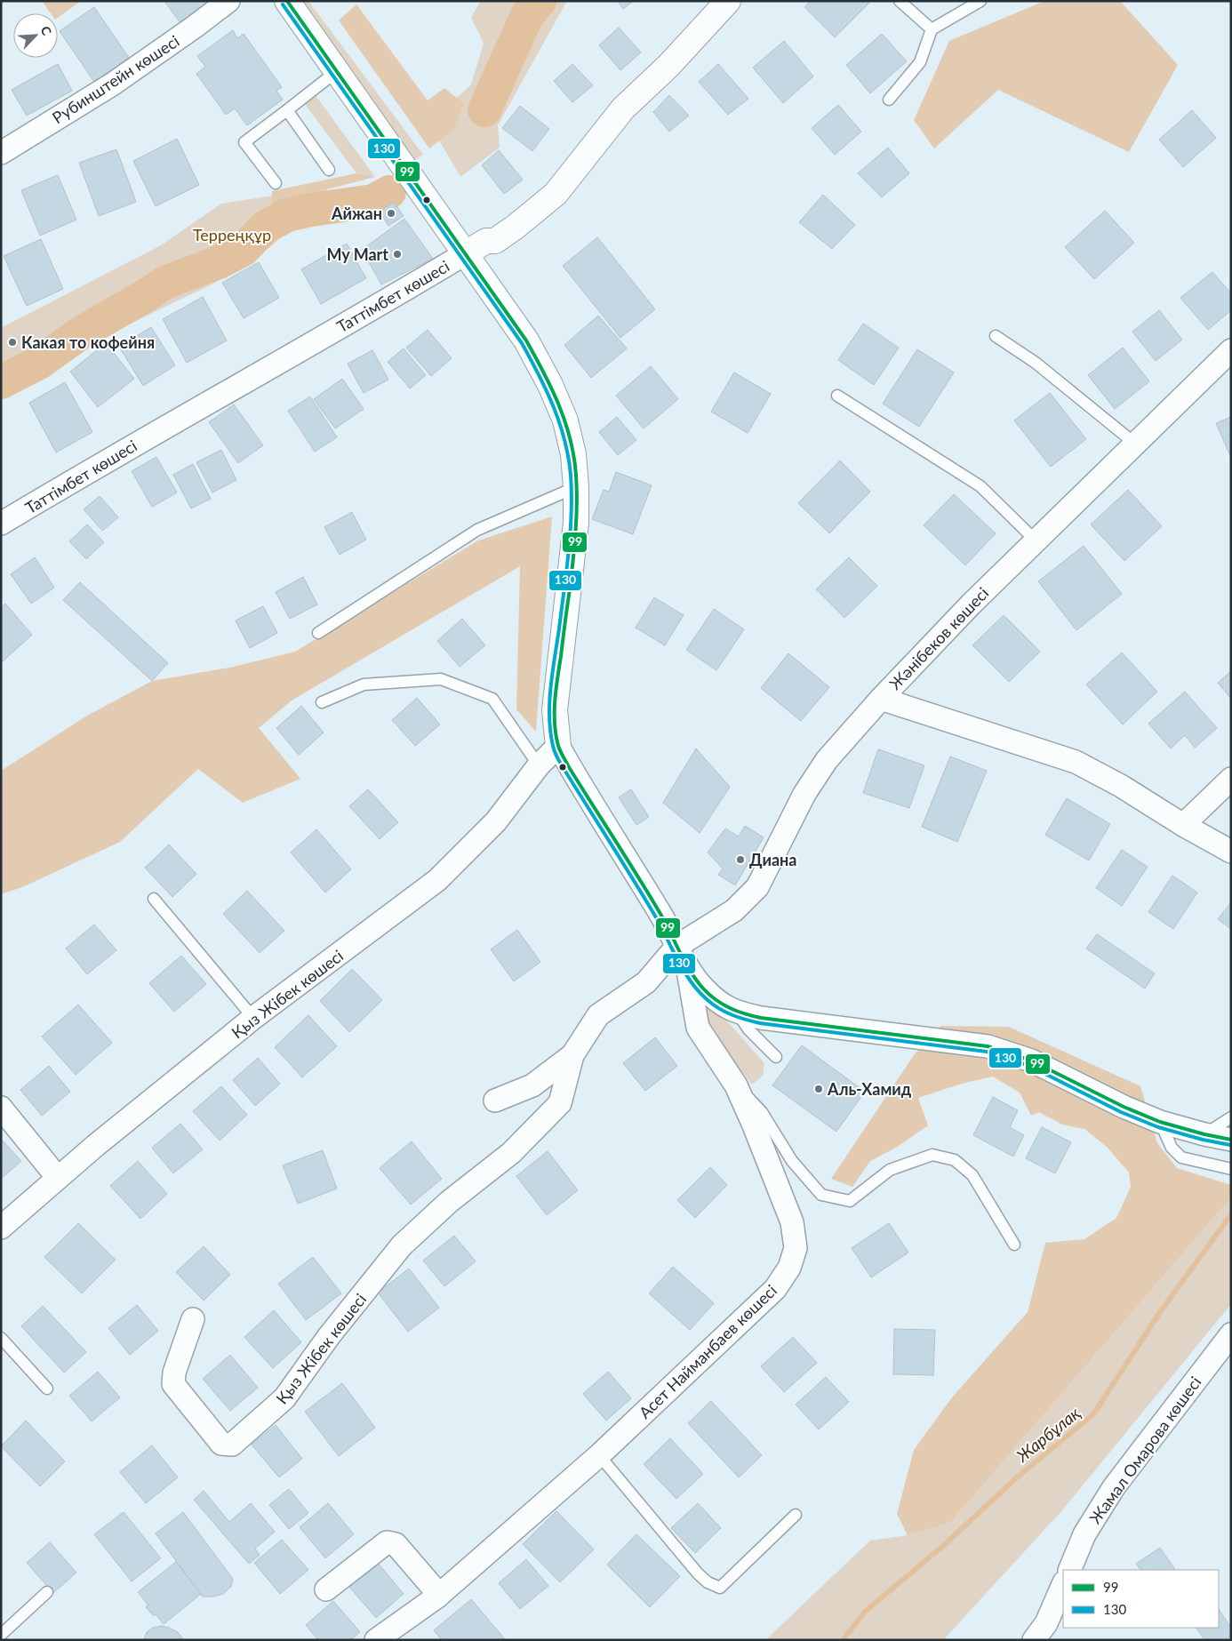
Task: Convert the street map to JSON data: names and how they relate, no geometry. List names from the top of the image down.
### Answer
{
  "streets": {
    "street": [
      "Рубинштейн көшесі",
      "Таттімбет көшесі",
      "Жәнібеков көшесі",
      "Қыз Жібек көшесі",
      "Асет Найманбаев көшесі",
      "Жамал Омарова көшесі"
    ]
  },
  "crossings": [
    ["Жәнібеков көшесі", "Қыз Жібек көшесі"]
  ],
  "water": ["Жарбұлақ"],
  "parks": ["Терреңқұр"],
  "places": [
    "Айжан",
    "My Mart",
    "Какая то кофейня",
    "Диана",
    "Аль-Хамид"
  ],
  "lines": ["transit line 99", "transit line 130"],
  "legend": ["99", "130"],
  "north": "top right"
}
